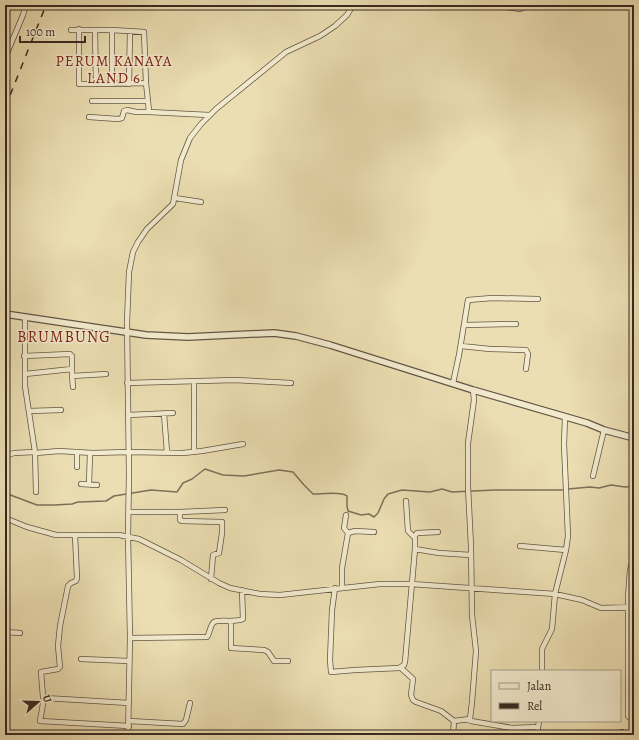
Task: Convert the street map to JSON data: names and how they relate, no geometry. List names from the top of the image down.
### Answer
{
  "districts": ["PERUM KANAYA LAND 6", "BRUMBUNG"],
  "legend": ["Jalan", "Rel"],
  "scale_bar": "100 m",
  "north": "right"
}
